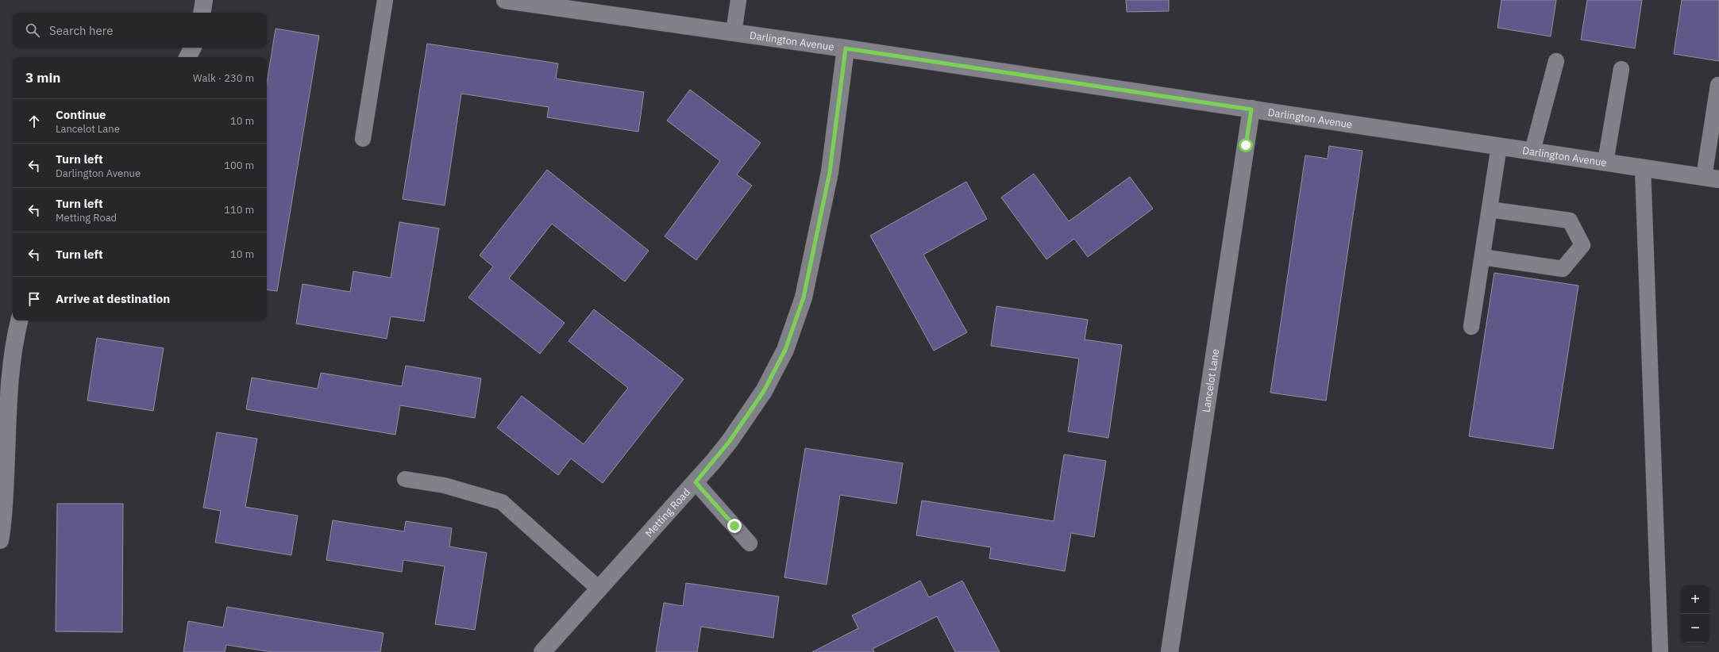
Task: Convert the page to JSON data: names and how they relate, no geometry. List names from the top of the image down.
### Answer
{
  "streets": {
    "street": ["Darlington Avenue", "Lancelot Lane", "Metting Road"]
  },
  "crossings": [
    ["Darlington Avenue", "Lancelot Lane"],
    ["Darlington Avenue", "Metting Road"]
  ],
  "page": {
    "search": "Search here",
    "heading": ["3 min", "Walk · 230 m"],
    "list": [
      ["Continue", "Lancelot Lane", "10 m"],
      ["Turn left", "Darlington Avenue", "100 m"],
      ["Turn left", "Metting Road", "110 m"],
      ["Turn left", "10 m"],
      "Arrive at destination"
    ],
    "map_buttons": ["+", "−"]
  }
}
